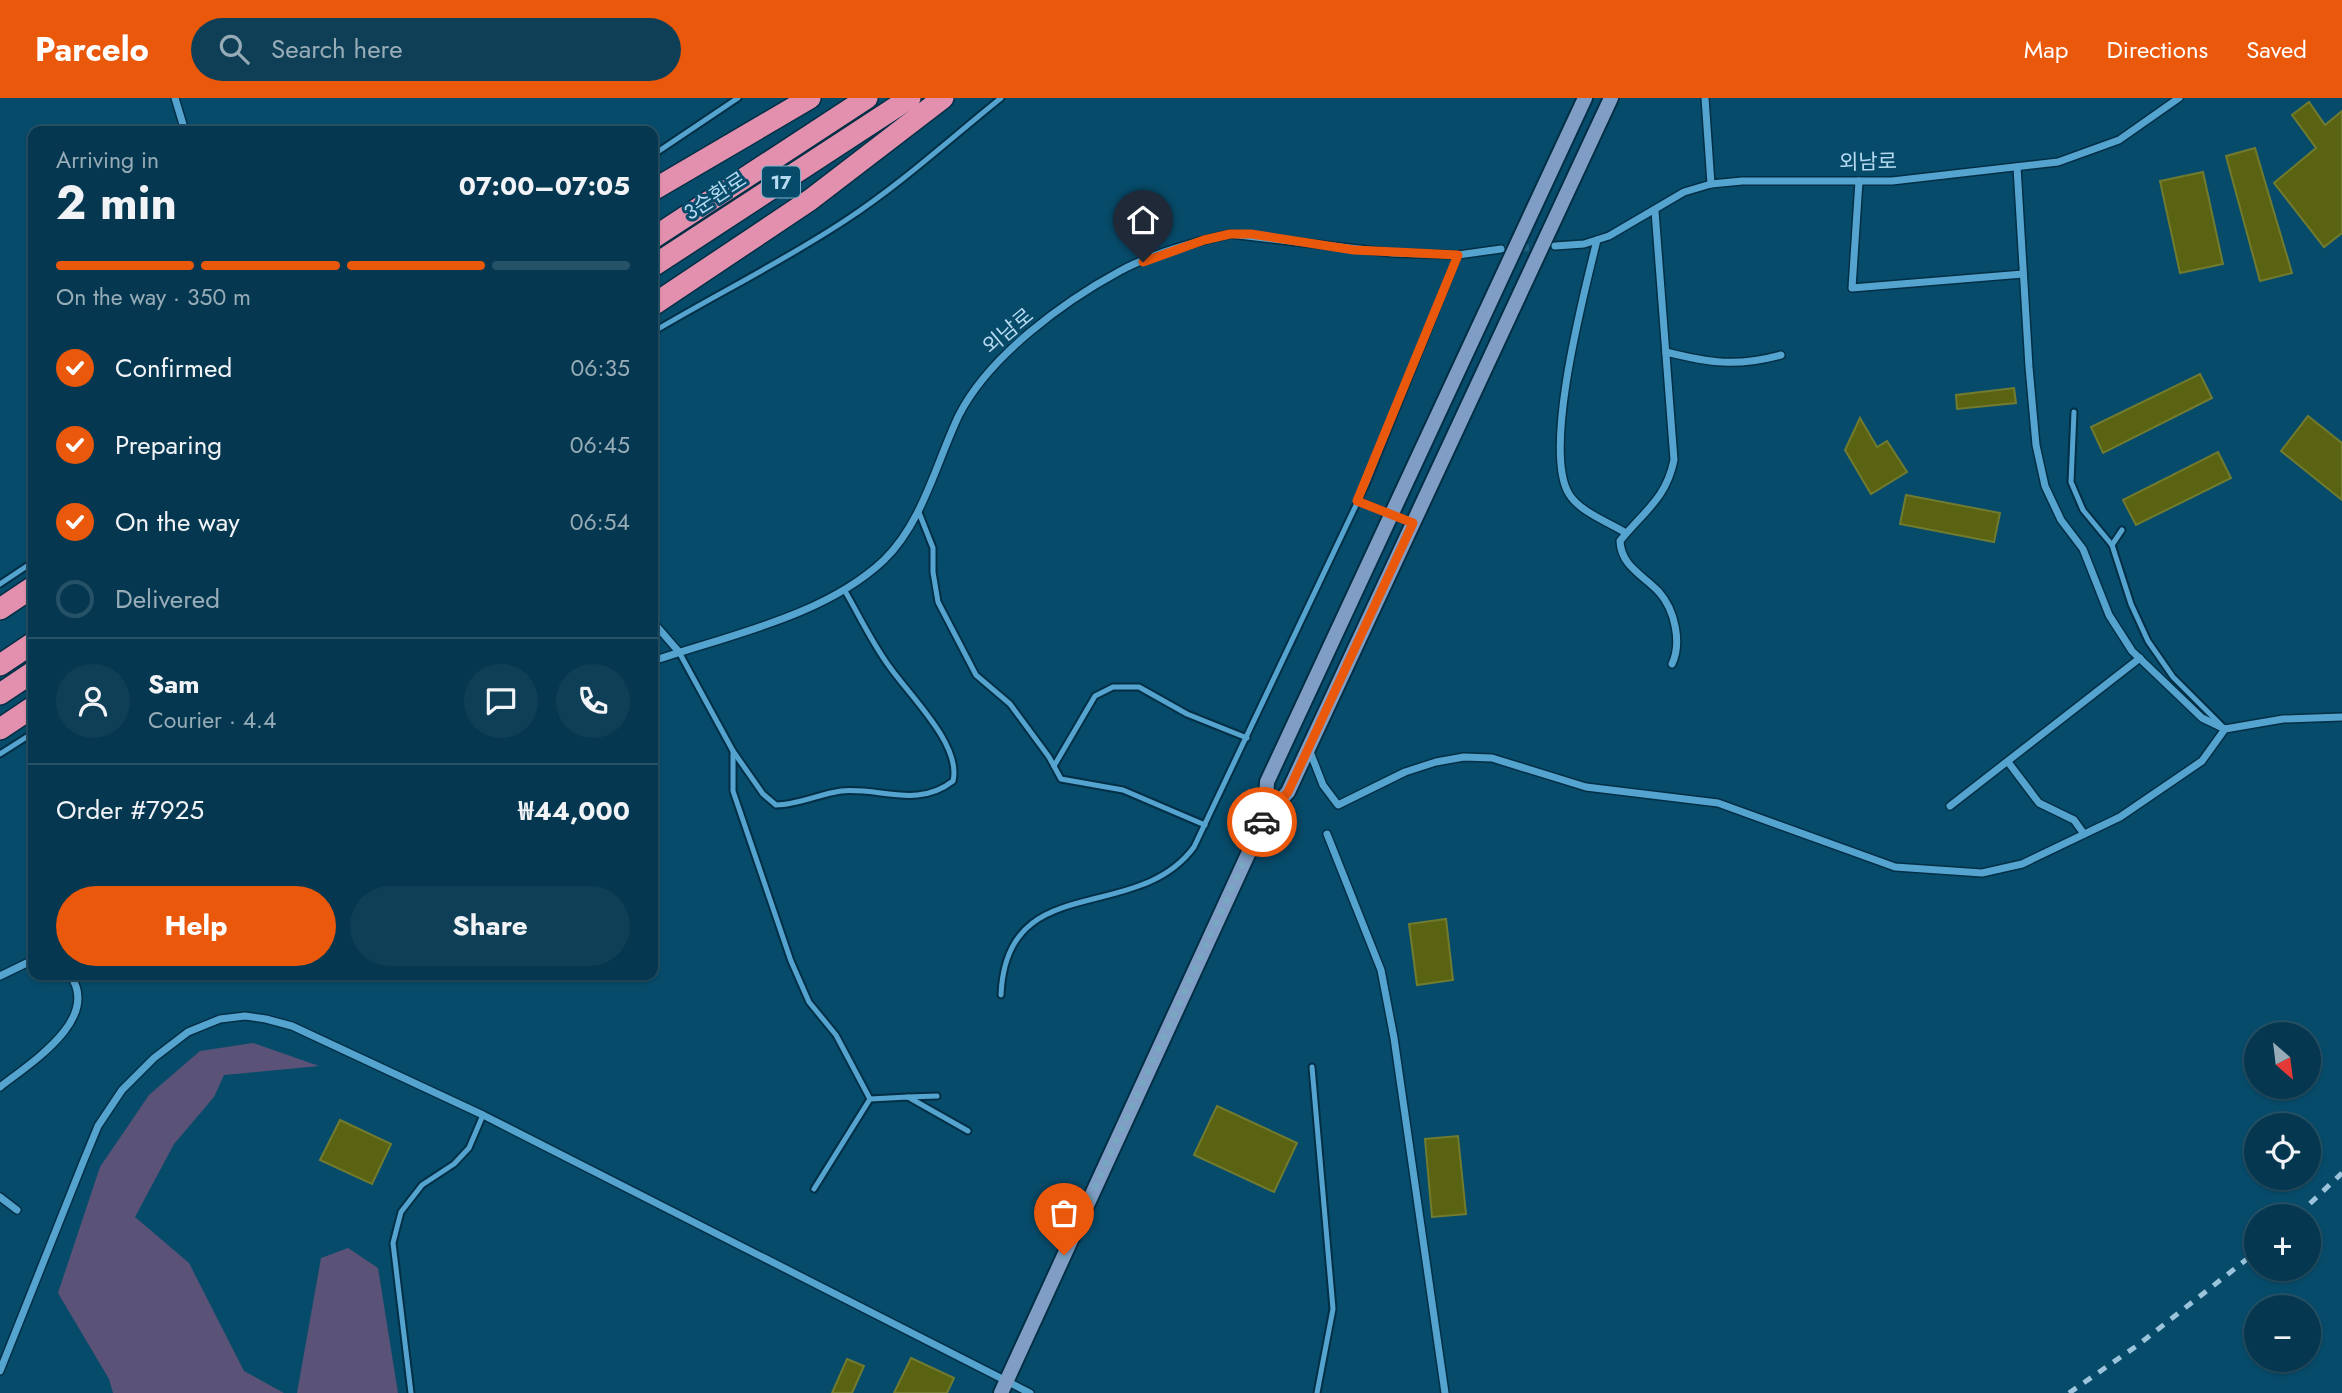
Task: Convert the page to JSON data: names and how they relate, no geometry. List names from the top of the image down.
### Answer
{
  "streets": {
    "highway": ["17", "3순환로"],
    "street": ["외남로"]
  },
  "north": "bottom right",
  "page": {
    "header": "Parcelo",
    "search": "Search here",
    "nav": ["Map", "Directions", "Saved"],
    "heading": ["2 min", "Arriving in", "07:00–07:05"],
    "panel": [
      "Sam",
      "Courier · 4.4",
      "Order #7925",
      "₩44,000"
    ],
    "bar": "On the way · 350 m",
    "list": [
      ["Confirmed", "06:35"],
      ["Preparing", "06:45"],
      ["On the way", "06:54"],
      "Delivered"
    ],
    "buttons": ["Help", "Share"],
    "map_buttons": ["+", "−"]
  }
}
